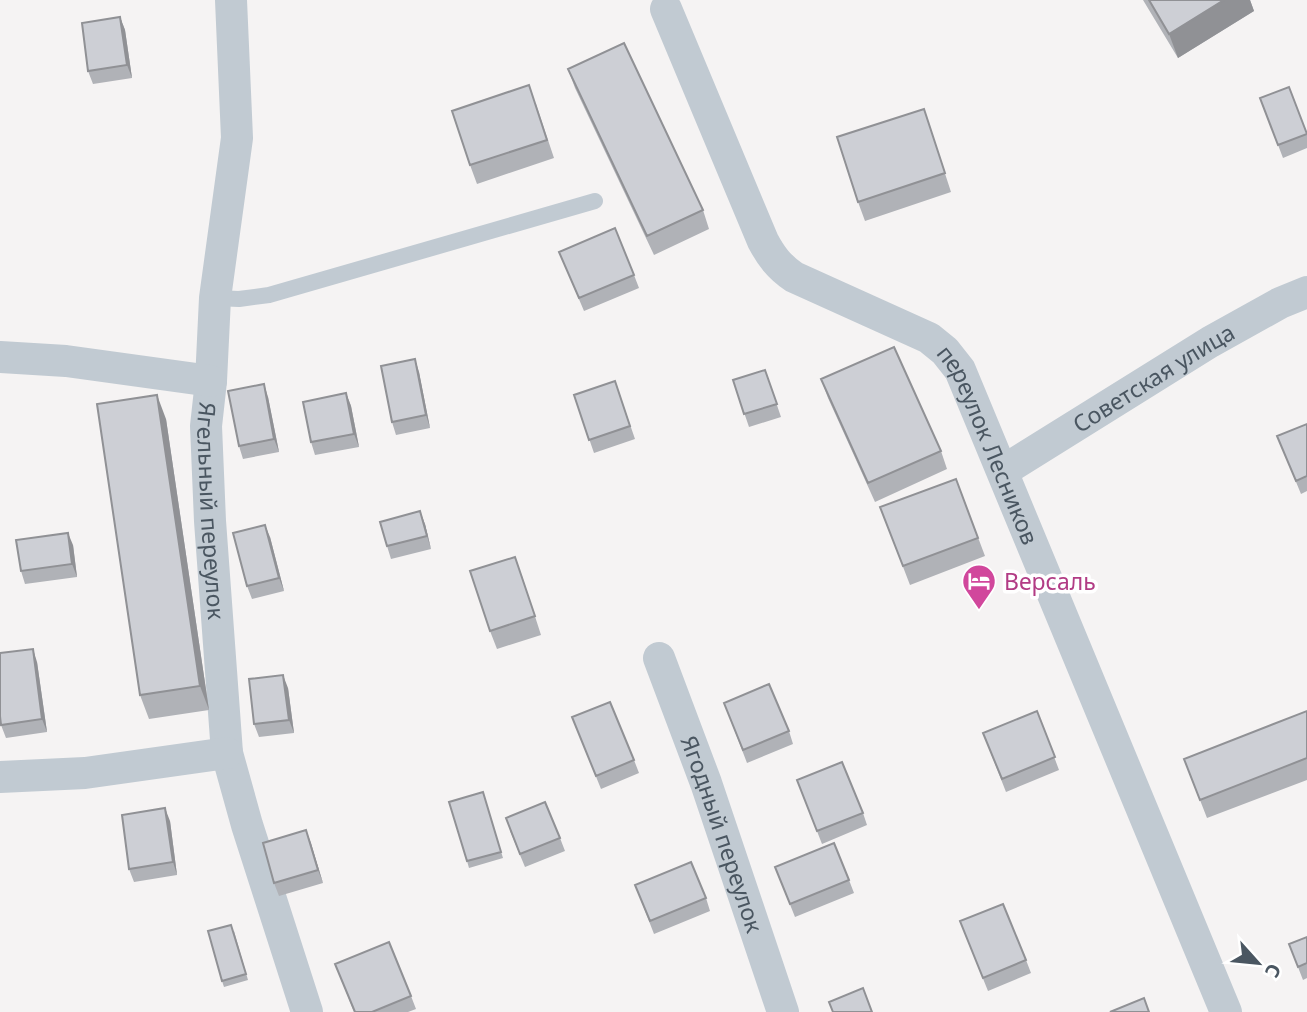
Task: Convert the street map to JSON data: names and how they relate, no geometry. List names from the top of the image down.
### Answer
{
  "streets": {
    "street": [
      "Советская улица",
      "переулок Лесников",
      "Ягельный переулок",
      "Ягодный переулок"
    ]
  },
  "crossings": [
    ["Советская улица", "переулок Лесников"]
  ],
  "places": {
    "hotel": ["Версаль"]
  },
  "north": "bottom right"
}
